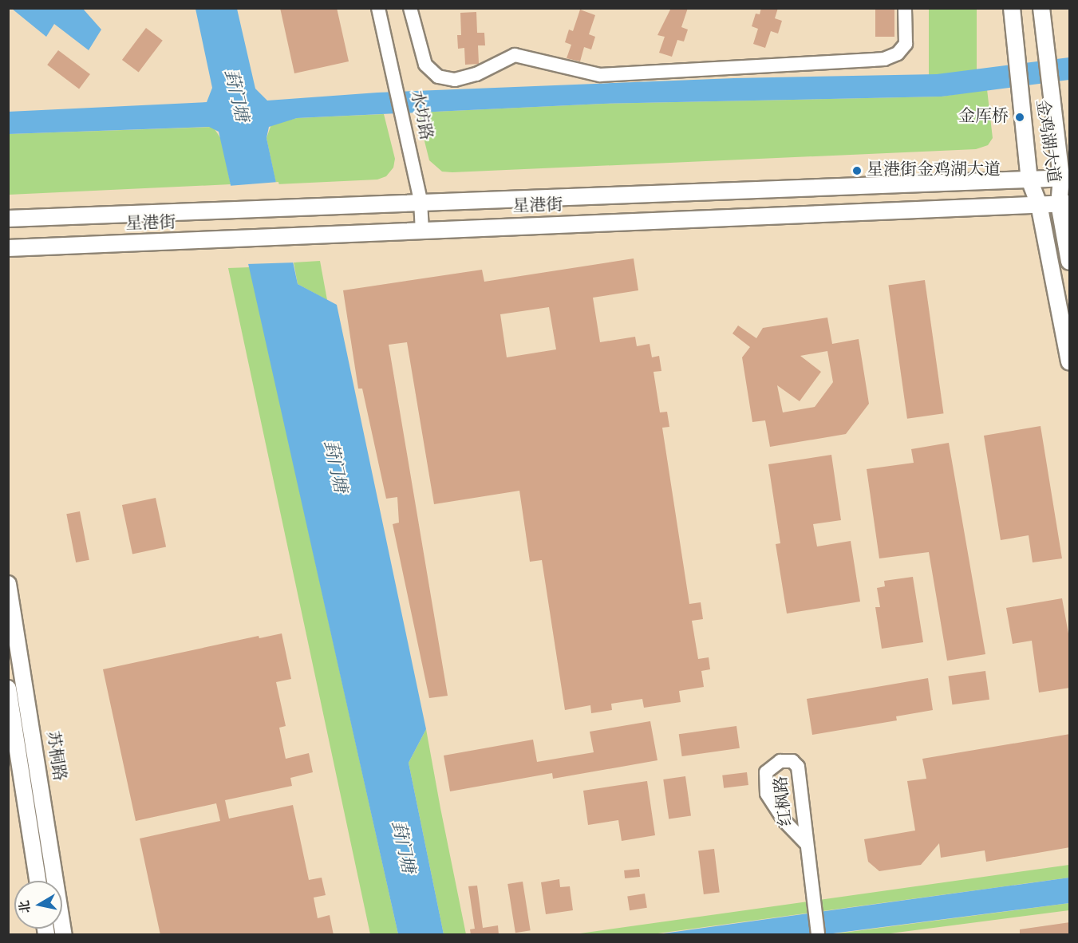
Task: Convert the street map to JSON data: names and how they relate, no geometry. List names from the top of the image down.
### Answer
{
  "streets": {
    "main road": ["金鸡湖大道", "星港街", "苏桐路"],
    "street": ["水坊路", "红枫路"]
  },
  "crossings": [
    ["水坊路", "星港街"],
    ["金鸡湖大道", "星港街"]
  ],
  "water": ["葑门塘"],
  "places": ["金厍桥", "星港街金鸡湖大道"],
  "north": "left"
}
